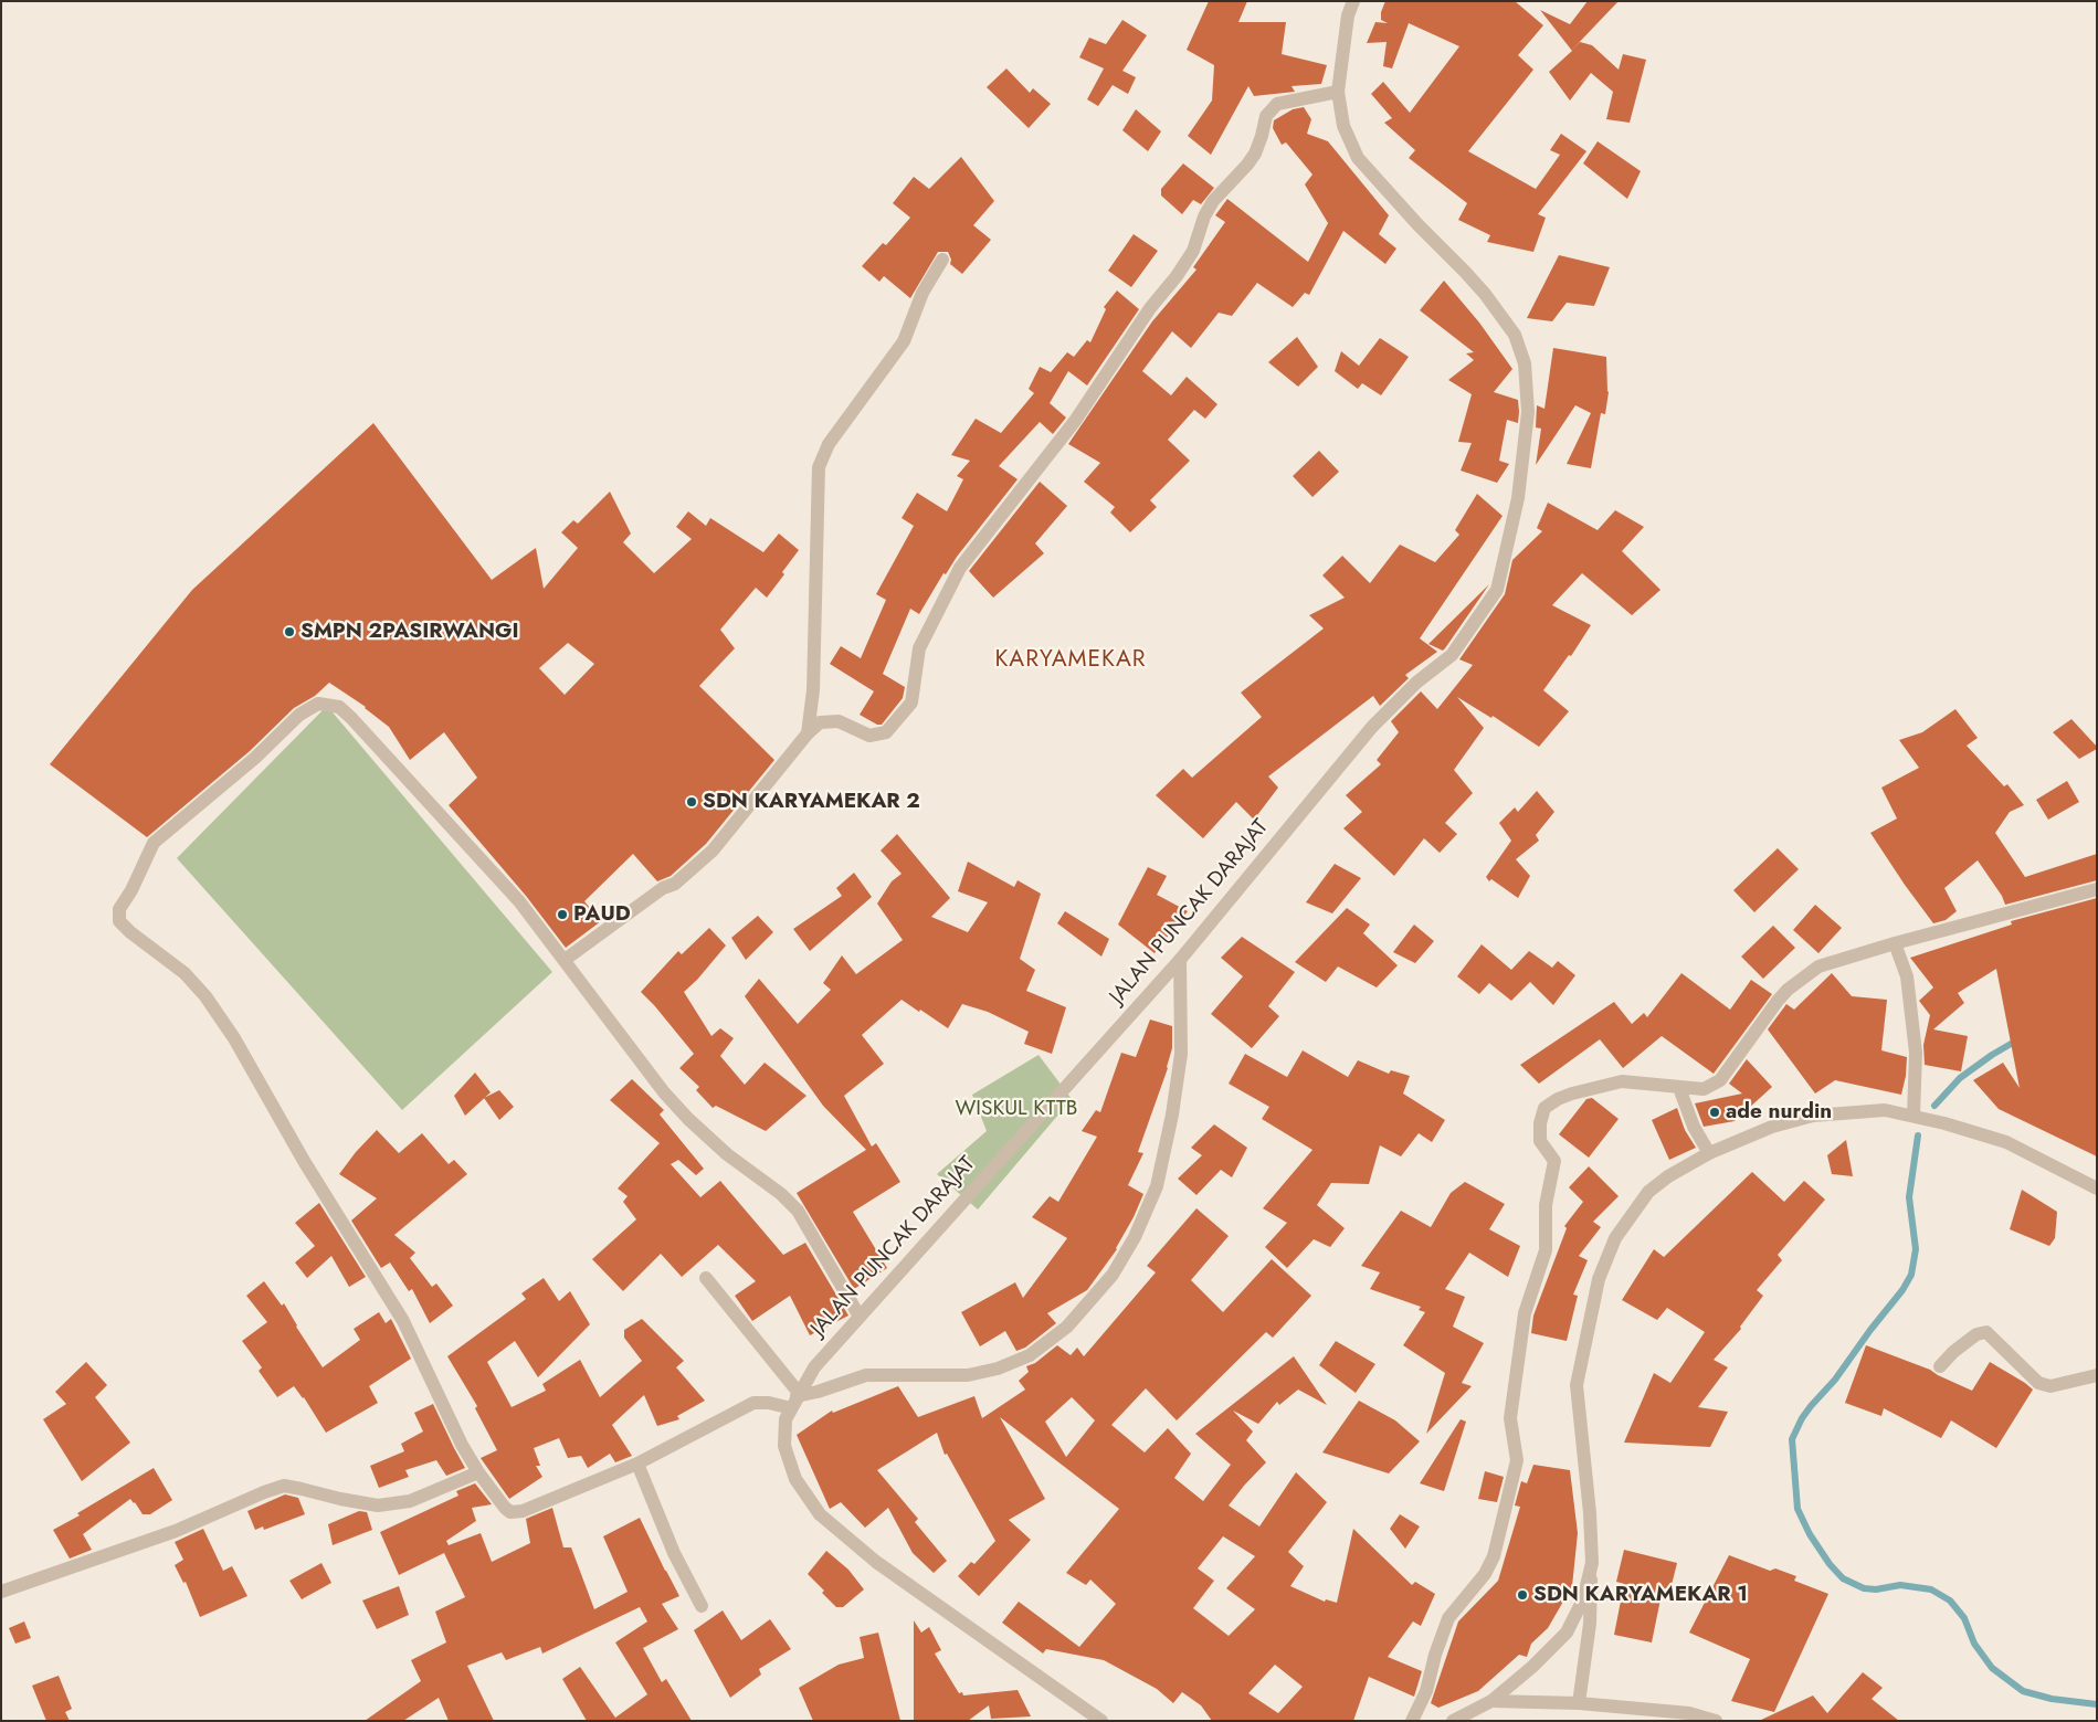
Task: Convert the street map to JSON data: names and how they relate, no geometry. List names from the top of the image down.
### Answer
{
  "streets": {
    "street": ["JALAN PUNCAK DARAJAT"]
  },
  "districts": ["KARYAMEKAR"],
  "parks": ["WISKUL KTTB"],
  "places": [
    "SMPN 2PASIRWANGI",
    "SDN KARYAMEKAR 2",
    "PAUD",
    "ade nurdin",
    "SDN KARYAMEKAR 1"
  ]
}
